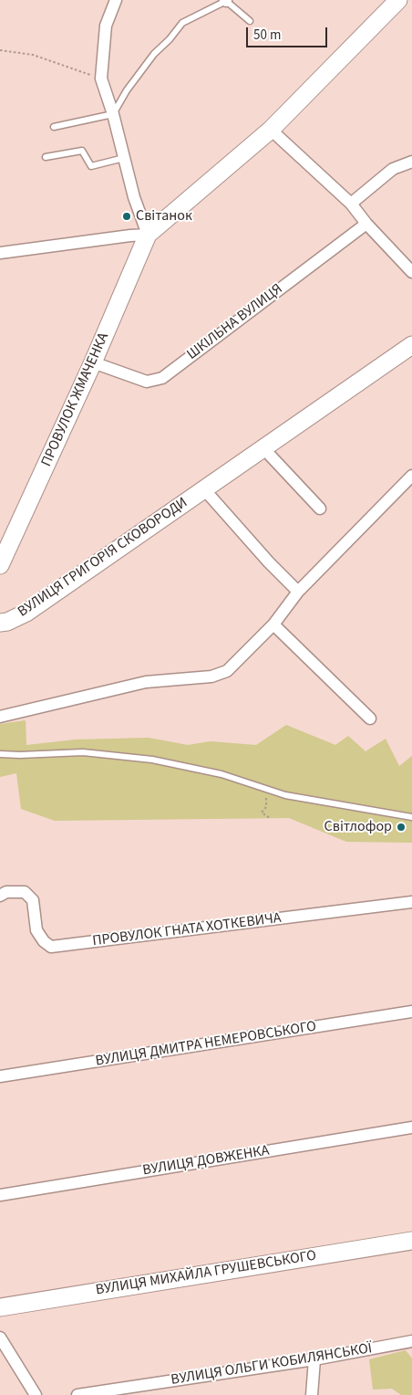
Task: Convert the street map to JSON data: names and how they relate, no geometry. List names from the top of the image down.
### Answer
{
  "streets": {
    "street": [
      "ШКІЛЬНА ВУЛИЦЯ",
      "ПРОВУЛОК ЖМАЧЕНКА",
      "ВУЛИЦЯ ГРИГОРІЯ СКОВОРОДИ",
      "ПРОВУЛОК ГНАТА ХОТКЕВИЧА",
      "ВУЛИЦЯ ДМИТРА НЕМЕРОВСЬКОГО",
      "ВУЛИЦЯ ДОВЖЕНКА",
      "ВУЛИЦЯ МИХАЙЛА ГРУШЕВСЬКОГО",
      "ВУЛИЦЯ ОЛЬГИ КОБИЛЯНСЬКОЇ"
    ]
  },
  "crossings": [
    ["ШКІЛЬНА ВУЛИЦЯ", "ПРОВУЛОК ЖМАЧЕНКА"]
  ],
  "places": ["Світанок", "Світлофор"],
  "scale_bar": "50 m"
}
